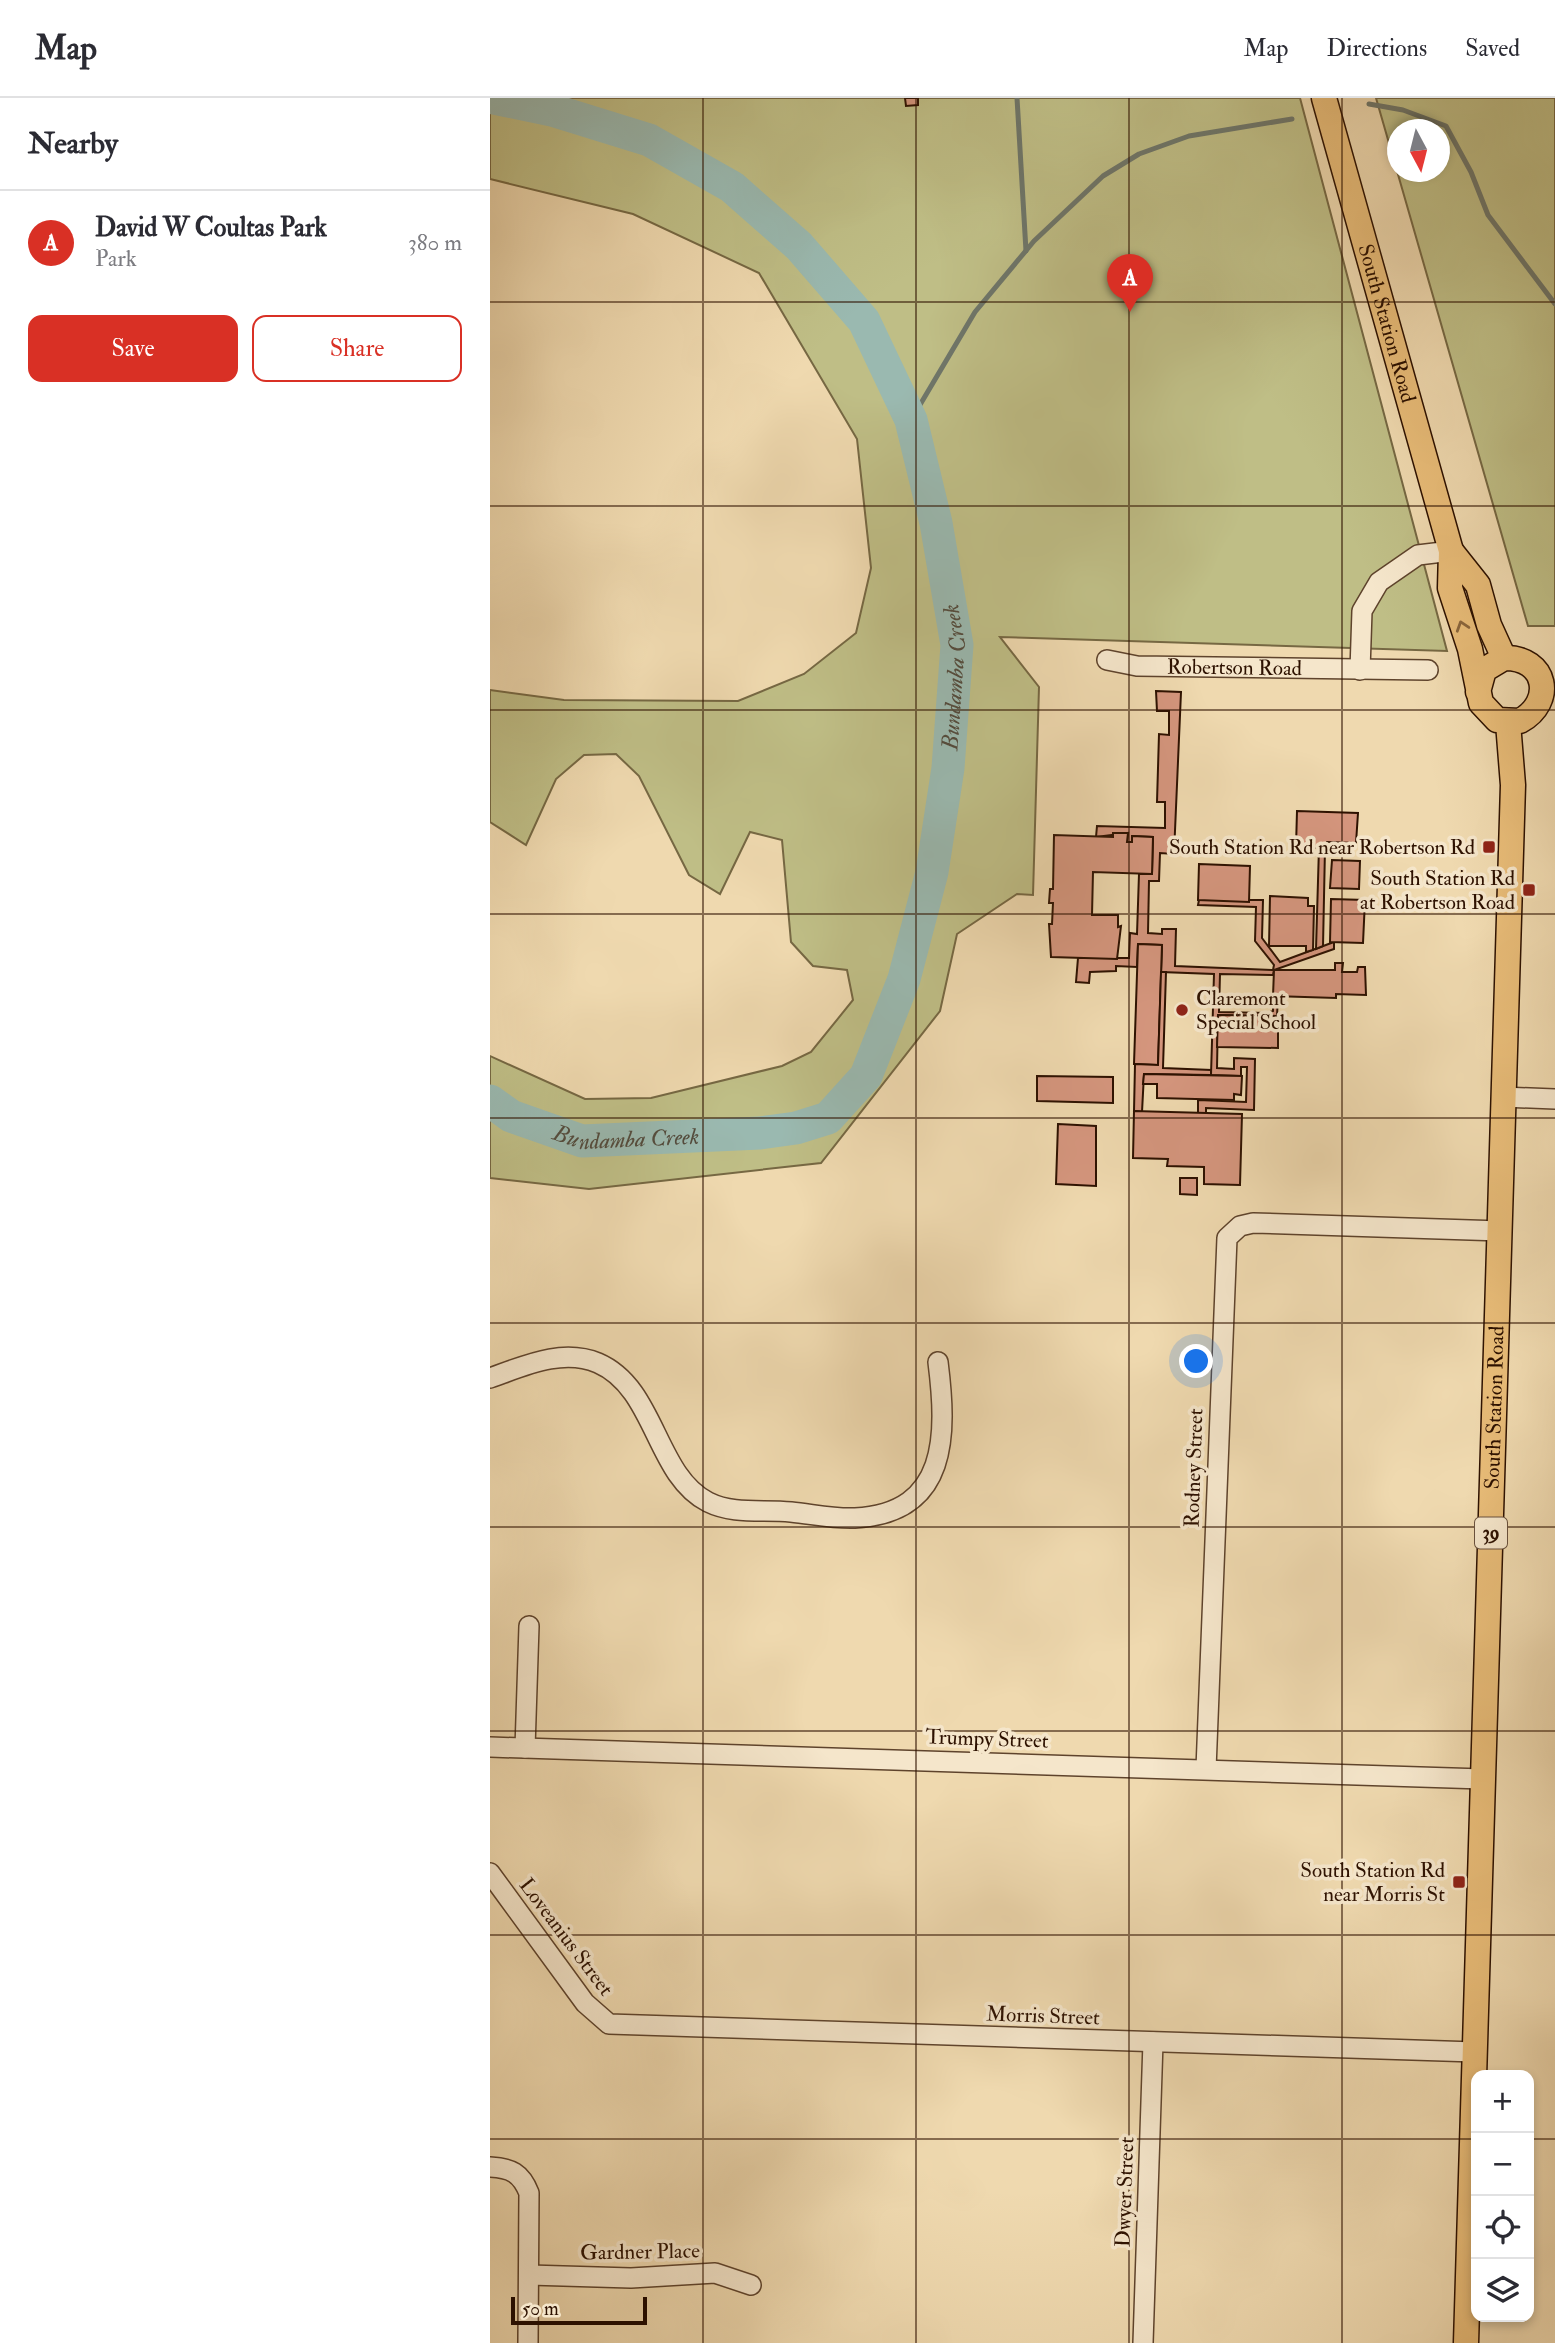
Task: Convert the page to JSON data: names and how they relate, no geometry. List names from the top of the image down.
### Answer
{
  "streets": {
    "main road": ["South Station Road", "39"],
    "street": [
      "Robertson Road",
      "Rodney Street",
      "Trumpy Street",
      "Loveanius Street",
      "Morris Street",
      "Dwyer Street",
      "Gardner Place"
    ]
  },
  "crossings": [
    ["South Station Road", "Rodney Street"],
    ["South Station Road", "Trumpy Street"],
    ["South Station Road", "Morris Street"],
    ["Rodney Street", "Trumpy Street"],
    ["Loveanius Street", "Morris Street"],
    ["Morris Street", "Dwyer Street"]
  ],
  "water": ["Bundamba Creek"],
  "places": {
    "transit": ["South Station Rd near Robertson Rd", "South Station Rd at Robertson Road", "South Station Rd near Morris St"],
    "other": ["Claremont Special School"]
  },
  "scale_bar": "50 m",
  "north": "bottom",
  "page": {
    "header": "Map",
    "nav": ["Map", "Directions", "Saved"],
    "heading": "Nearby",
    "list": [
      {
        "mark": "A",
        "name": "David W Coultas Park",
        "note": "Park",
        "value": "380 m"
      }
    ],
    "pins": "A",
    "buttons": ["Save", "Share"],
    "map_buttons": ["+", "−"],
    "scale": "50 m"
  }
}
